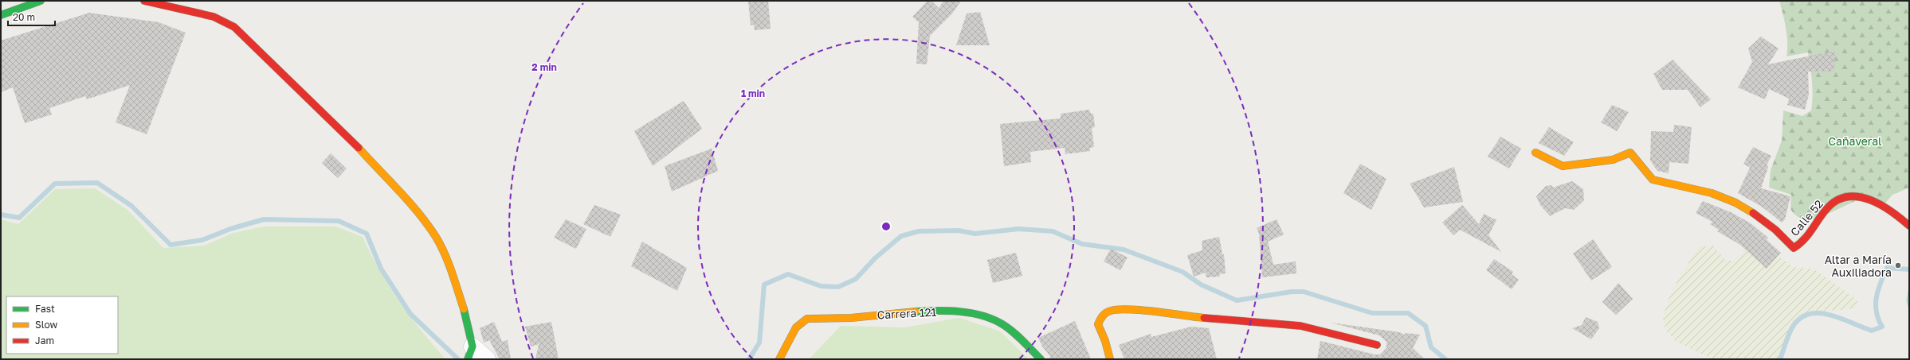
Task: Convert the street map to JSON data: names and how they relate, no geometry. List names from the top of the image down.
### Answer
{
  "streets": {
    "street": ["Calle 52", "Carrera 121"]
  },
  "parks": ["Cañaveral"],
  "places": ["Altar a María Auxiliadora"],
  "legend": ["Fast", "Slow", "Jam"],
  "scale_bar": "20 m",
  "rings": ["2 min", "1 min"]
}
